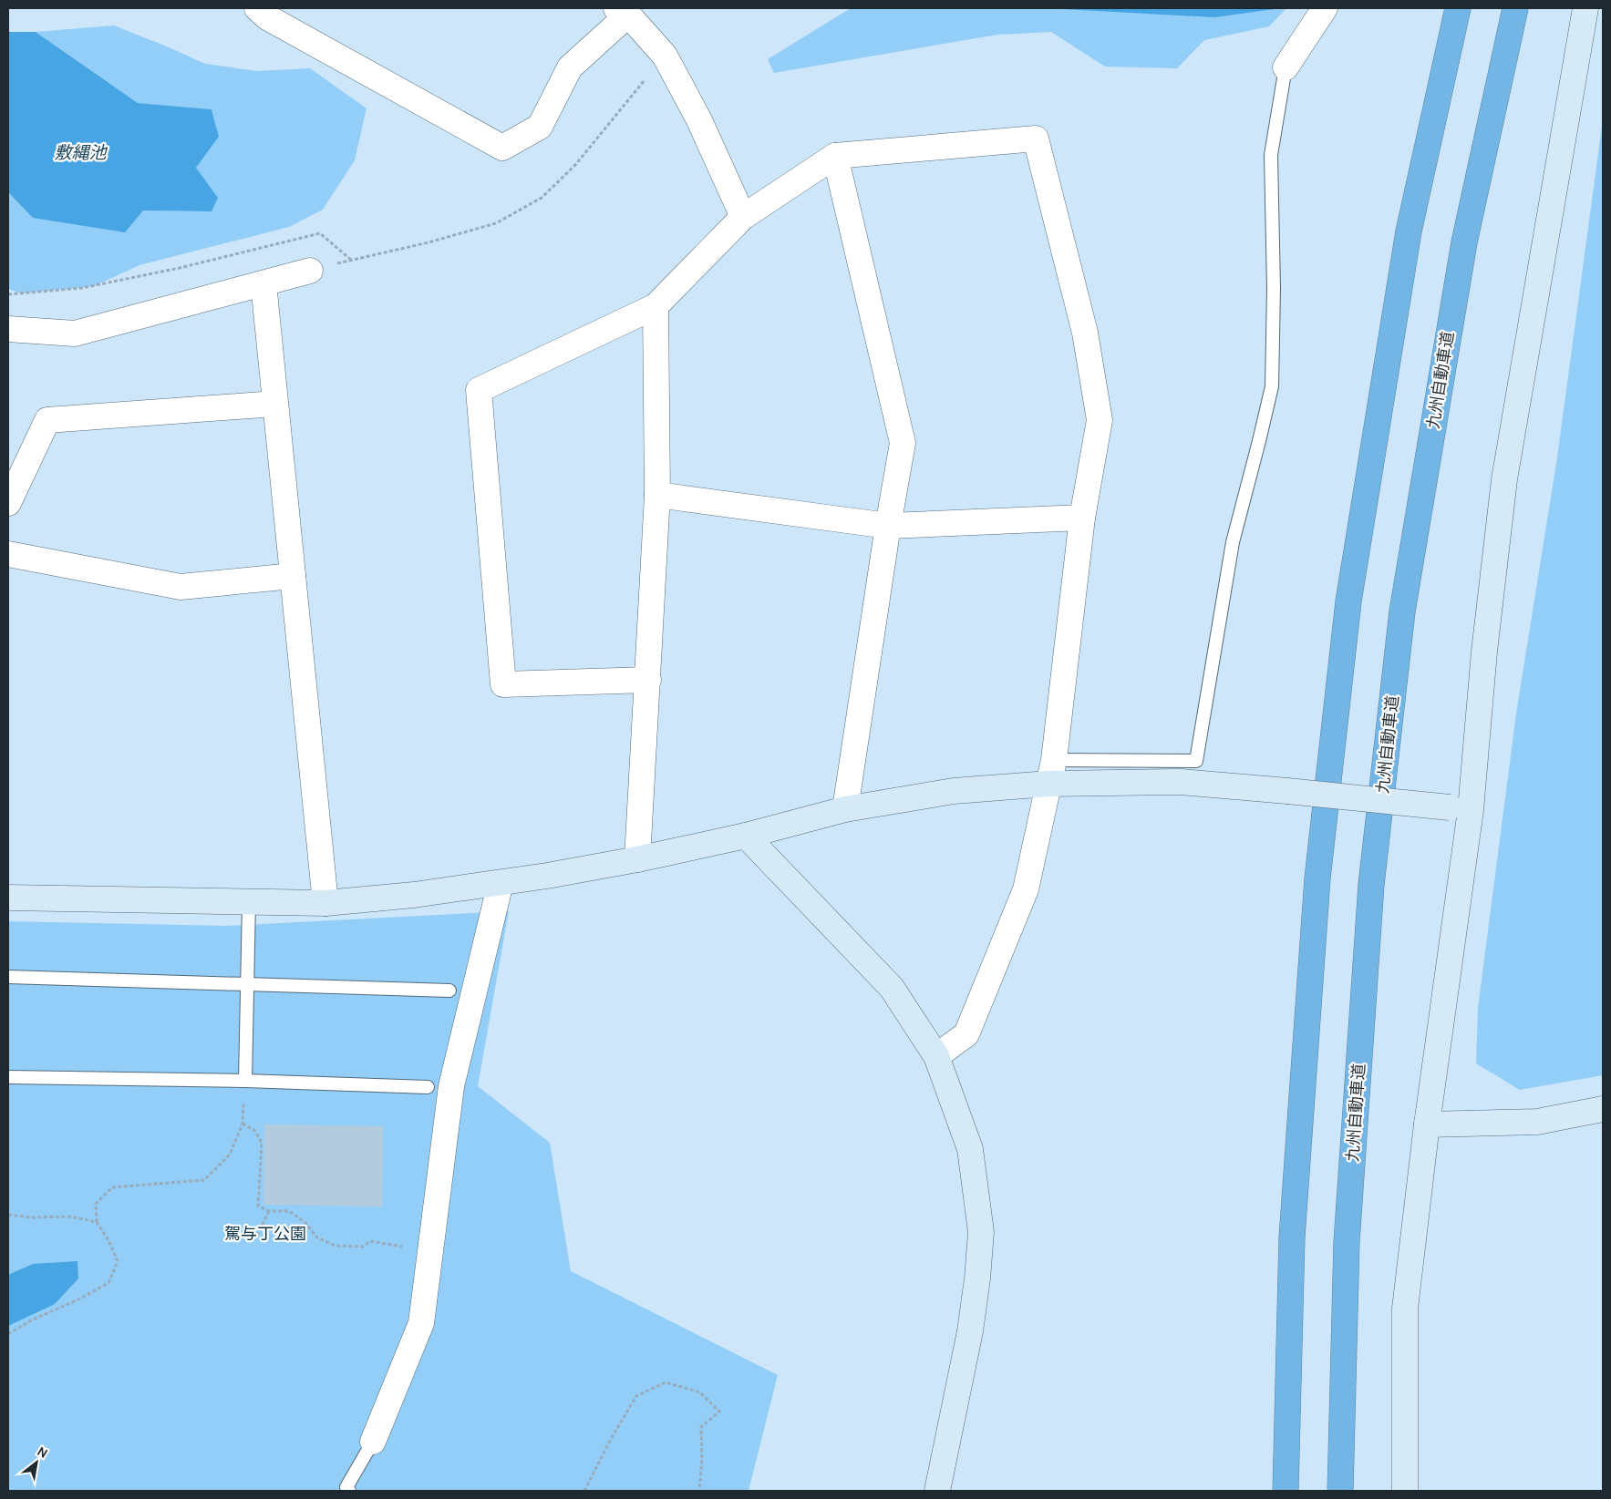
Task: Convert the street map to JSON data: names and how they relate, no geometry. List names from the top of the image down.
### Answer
{
  "streets": {
    "highway": ["九州自動車道"]
  },
  "water": ["敷縄池"],
  "parks": ["駕与丁公園"],
  "north": "top right"
}
